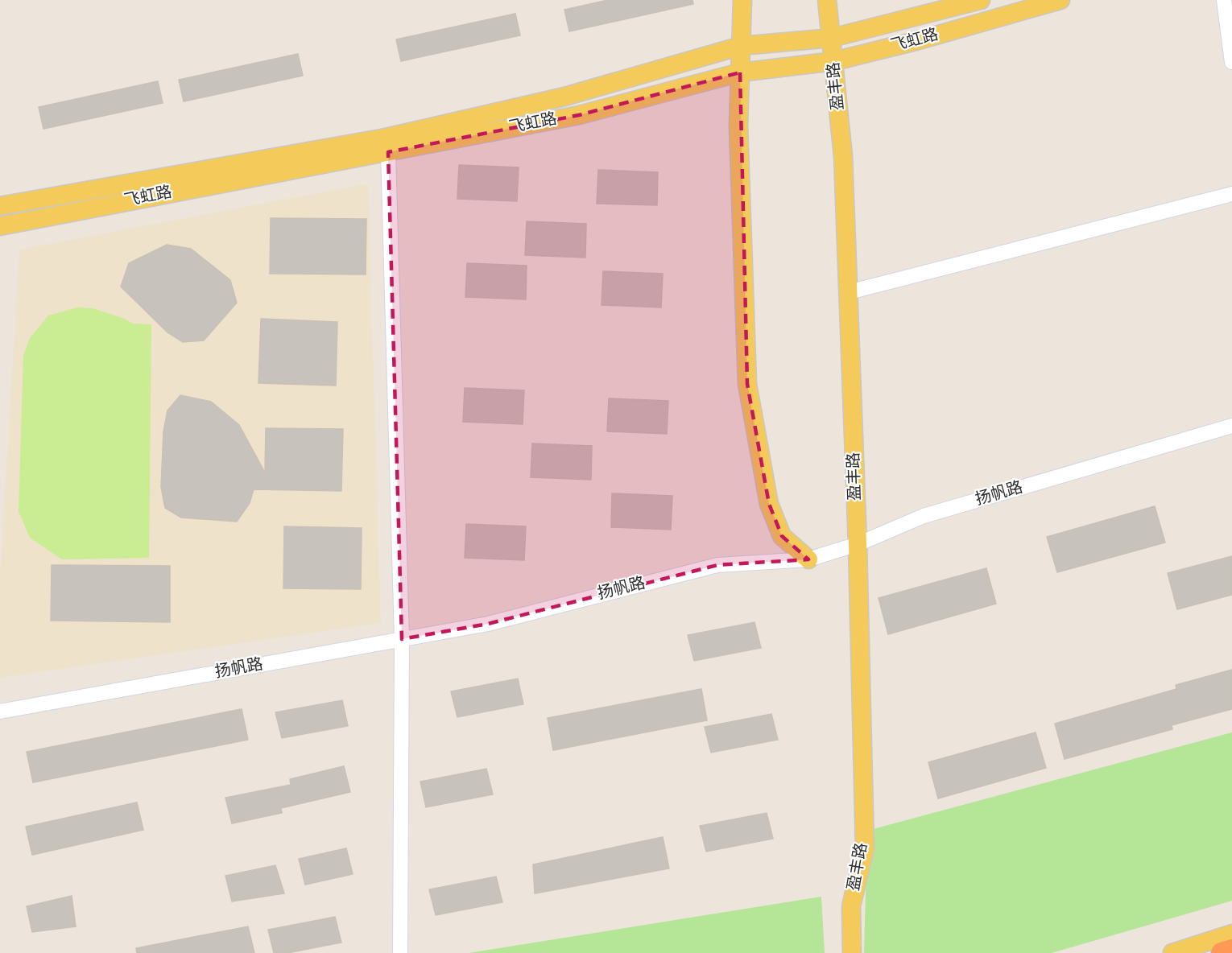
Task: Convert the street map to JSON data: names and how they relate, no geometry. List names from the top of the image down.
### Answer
{
  "streets": {
    "main road": ["飞虹路", "盈丰路"],
    "street": ["扬帆路"]
  },
  "crossings": [
    ["飞虹路", "盈丰路"],
    ["盈丰路", "扬帆路"]
  ]
}
